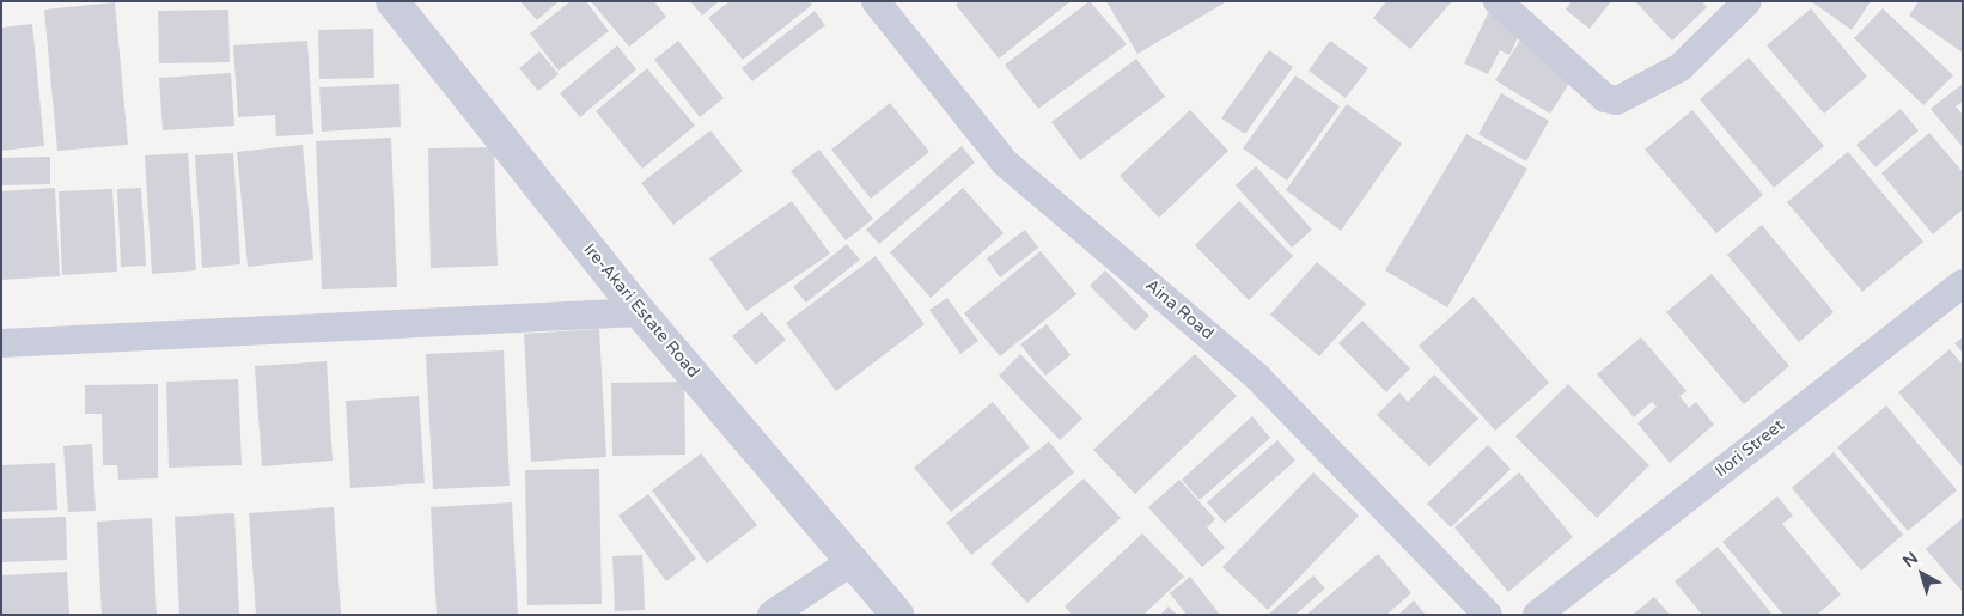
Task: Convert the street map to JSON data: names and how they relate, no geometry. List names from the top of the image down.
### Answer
{
  "streets": {
    "street": ["Aina Road", "Ire-Akari Estate Road", "Ilori Street"]
  },
  "north": "top left"
}
